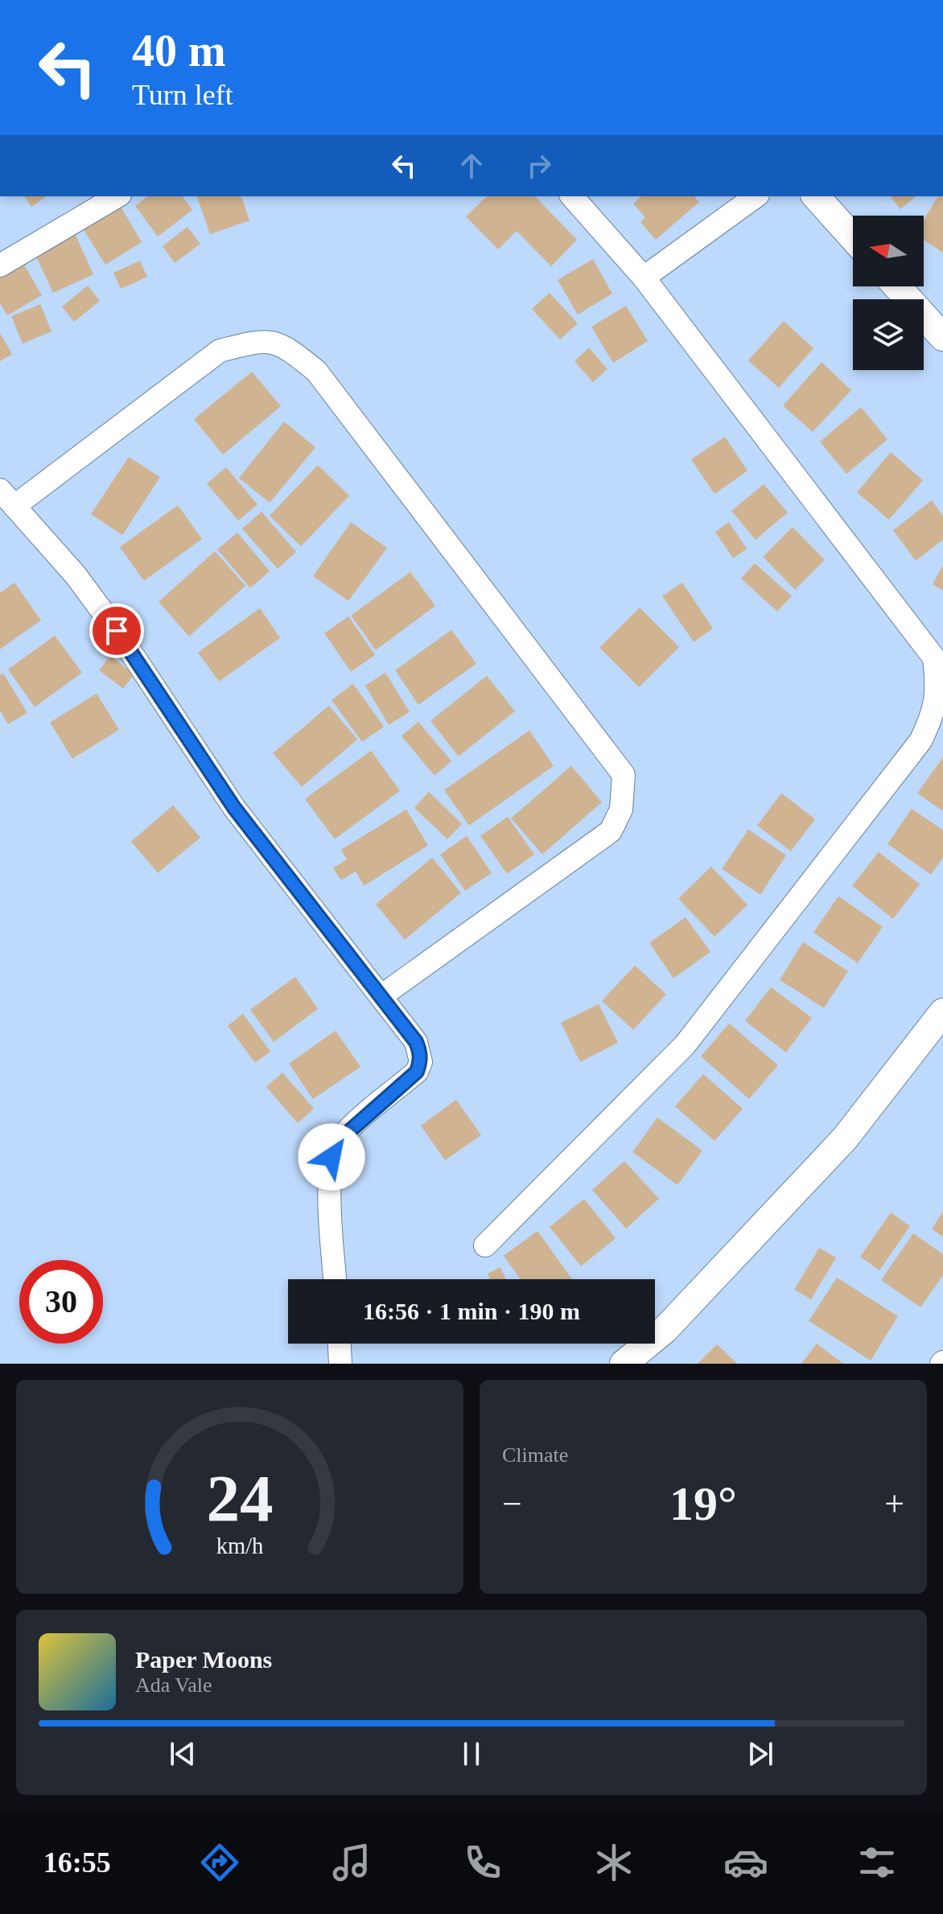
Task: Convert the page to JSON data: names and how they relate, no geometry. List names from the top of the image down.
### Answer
{
  "north": "left",
  "page": {
    "turn": ["40 m", "Turn left"],
    "limit": "30",
    "trip": "16:56 · 1 min · 190 m",
    "tile": "Climate",
    "heat": ["−", "19°", "+"],
    "song": ["Paper Moons", "Ada Vale"],
    "tabs": "16:55",
    "gauge": ["24", "km/h"]
  }
}
